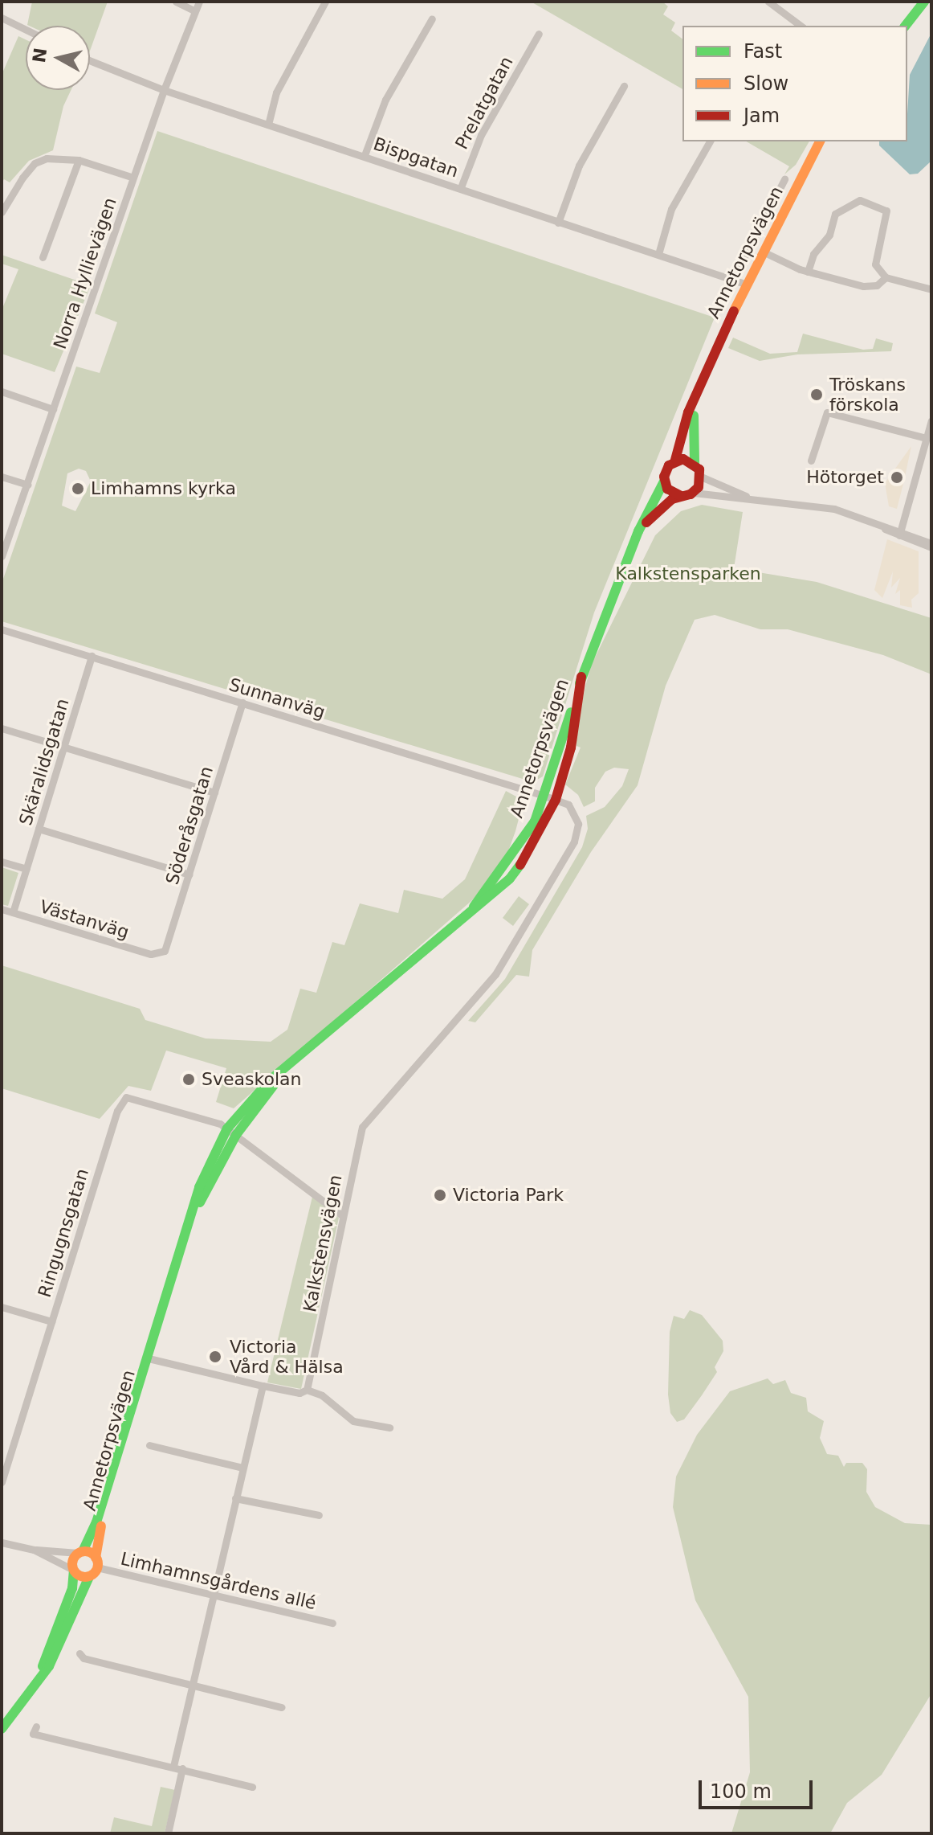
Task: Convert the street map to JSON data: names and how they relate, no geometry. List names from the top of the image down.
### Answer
{
  "streets": {
    "main road": ["Annetorpsvägen"],
    "street": [
      "Prelatgatan",
      "Bispgatan",
      "Norra Hyllievägen",
      "Sunnanväg",
      "Skäralidsgatan",
      "Söderåsgatan",
      "Västanväg",
      "Ringugnsgatan",
      "Kalkstensvägen",
      "Limhamnsgårdens allé"
    ]
  },
  "crossings": [
    ["Prelatgatan", "Bispgatan"],
    ["Bispgatan", "Annetorpsvägen"],
    ["Bispgatan", "Norra Hyllievägen"],
    ["Annetorpsvägen", "Sunnanväg"],
    ["Annetorpsvägen", "Ringugnsgatan"],
    ["Annetorpsvägen", "Kalkstensvägen"],
    ["Annetorpsvägen", "Limhamnsgårdens allé"],
    ["Sunnanväg", "Skäralidsgatan"],
    ["Sunnanväg", "Söderåsgatan"],
    ["Sunnanväg", "Kalkstensvägen"],
    ["Skäralidsgatan", "Västanväg"],
    ["Söderåsgatan", "Västanväg"]
  ],
  "parks": ["Kalkstensparken"],
  "places": [
    "Tröskans förskola",
    "Hötorget",
    "Limhamns kyrka",
    "Sveaskolan",
    "Victoria Park",
    "Victoria Vård & Hälsa"
  ],
  "legend": ["Fast", "Slow", "Jam"],
  "scale_bar": "100 m",
  "north": "left"
}
